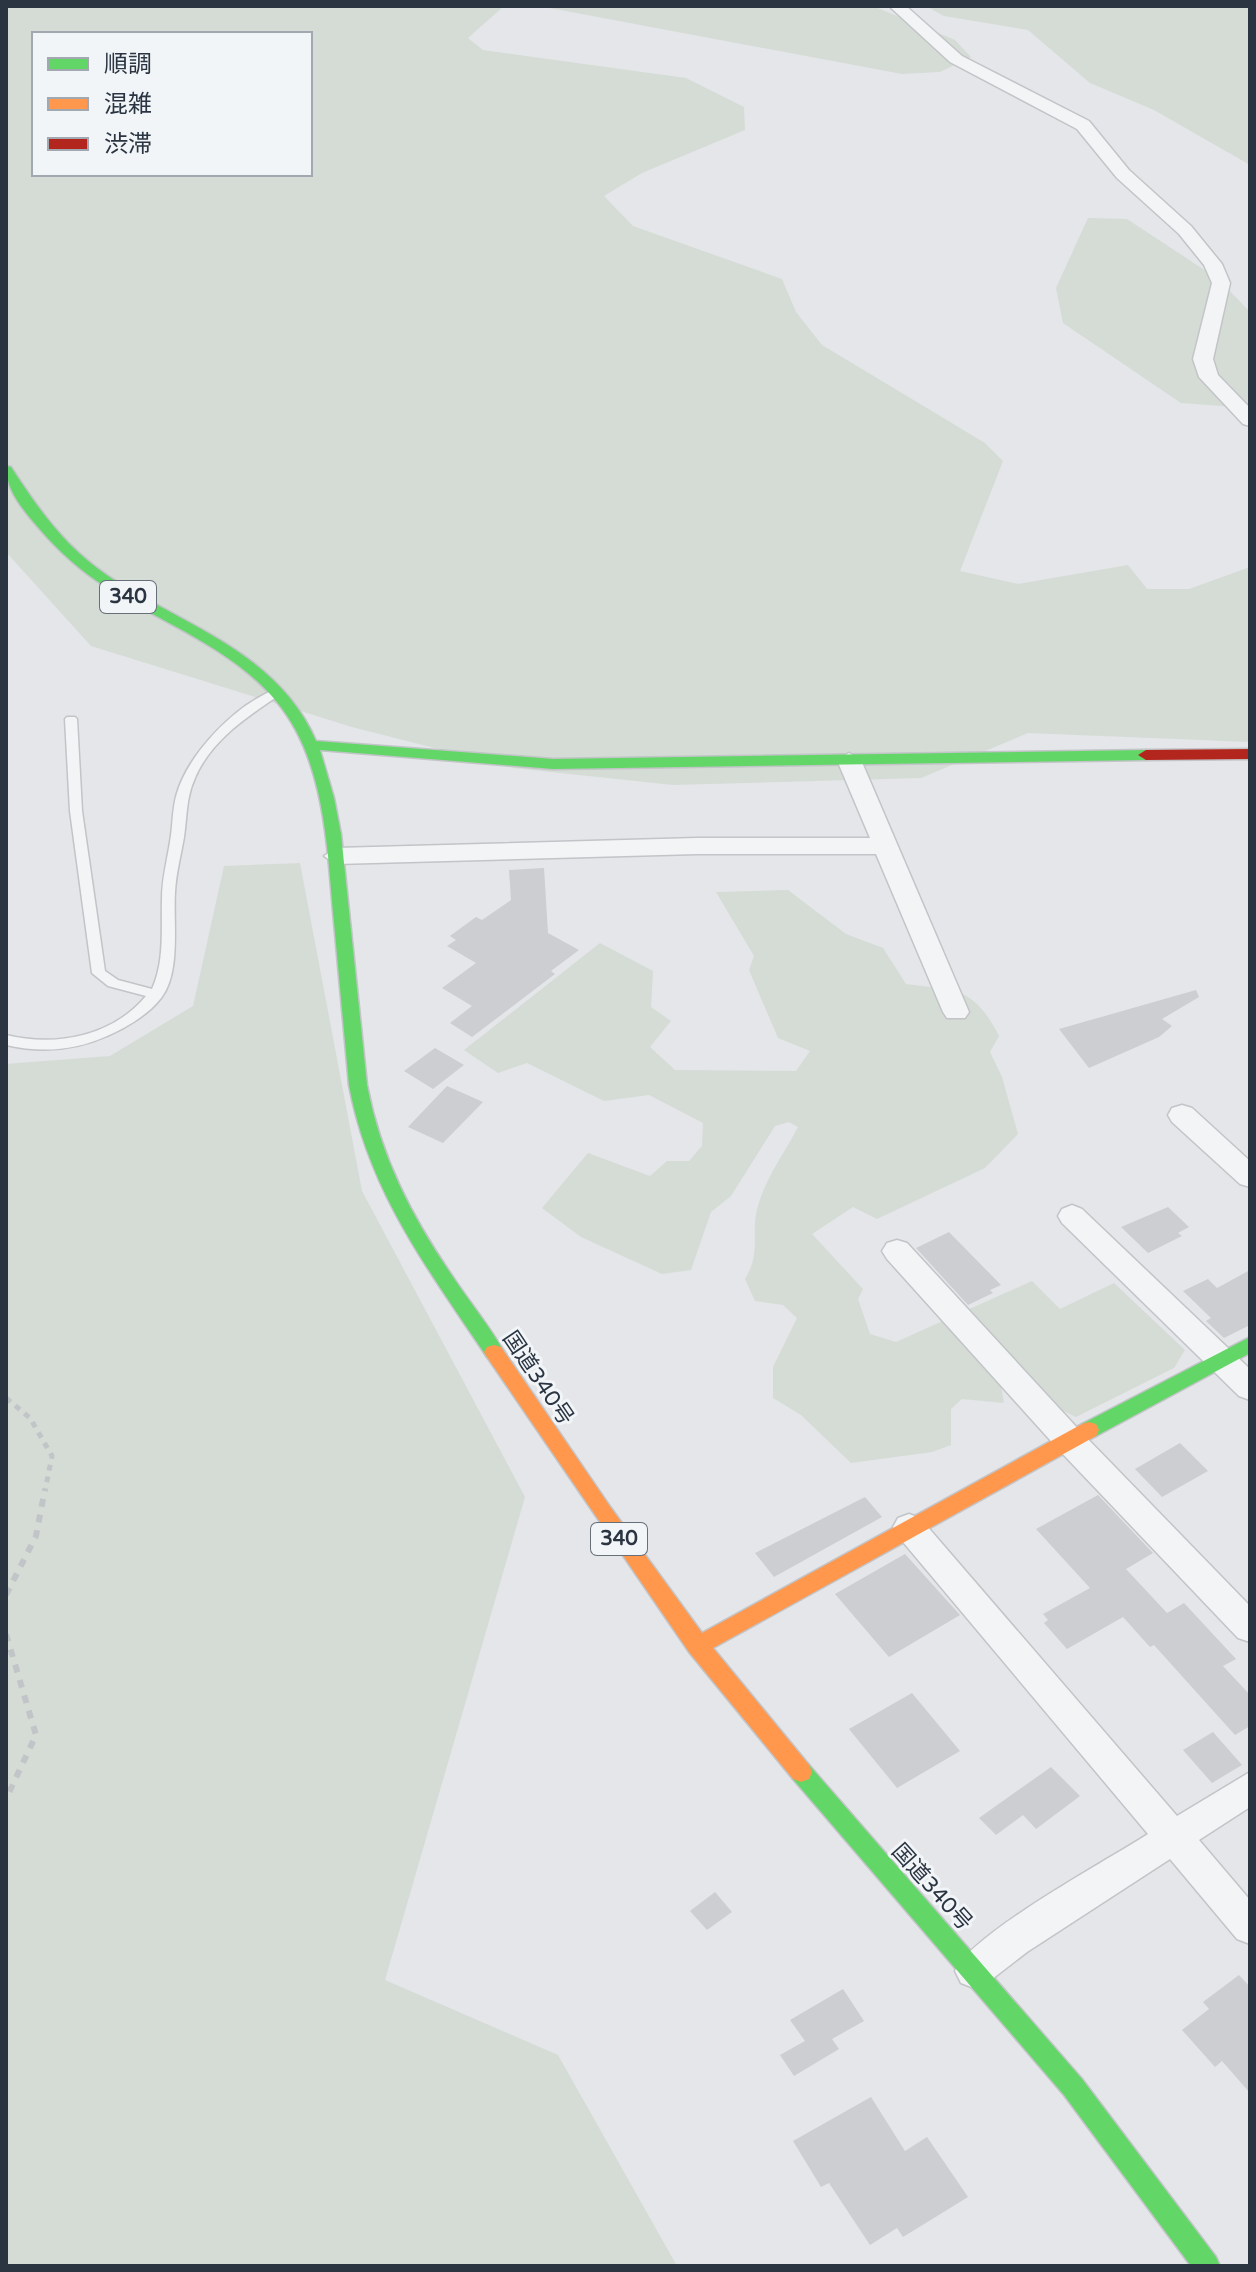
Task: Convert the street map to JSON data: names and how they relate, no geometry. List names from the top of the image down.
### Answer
{
  "streets": {
    "main road": ["340", "国道340号"]
  },
  "legend": ["順調", "混雑", "渋滞"]
}
